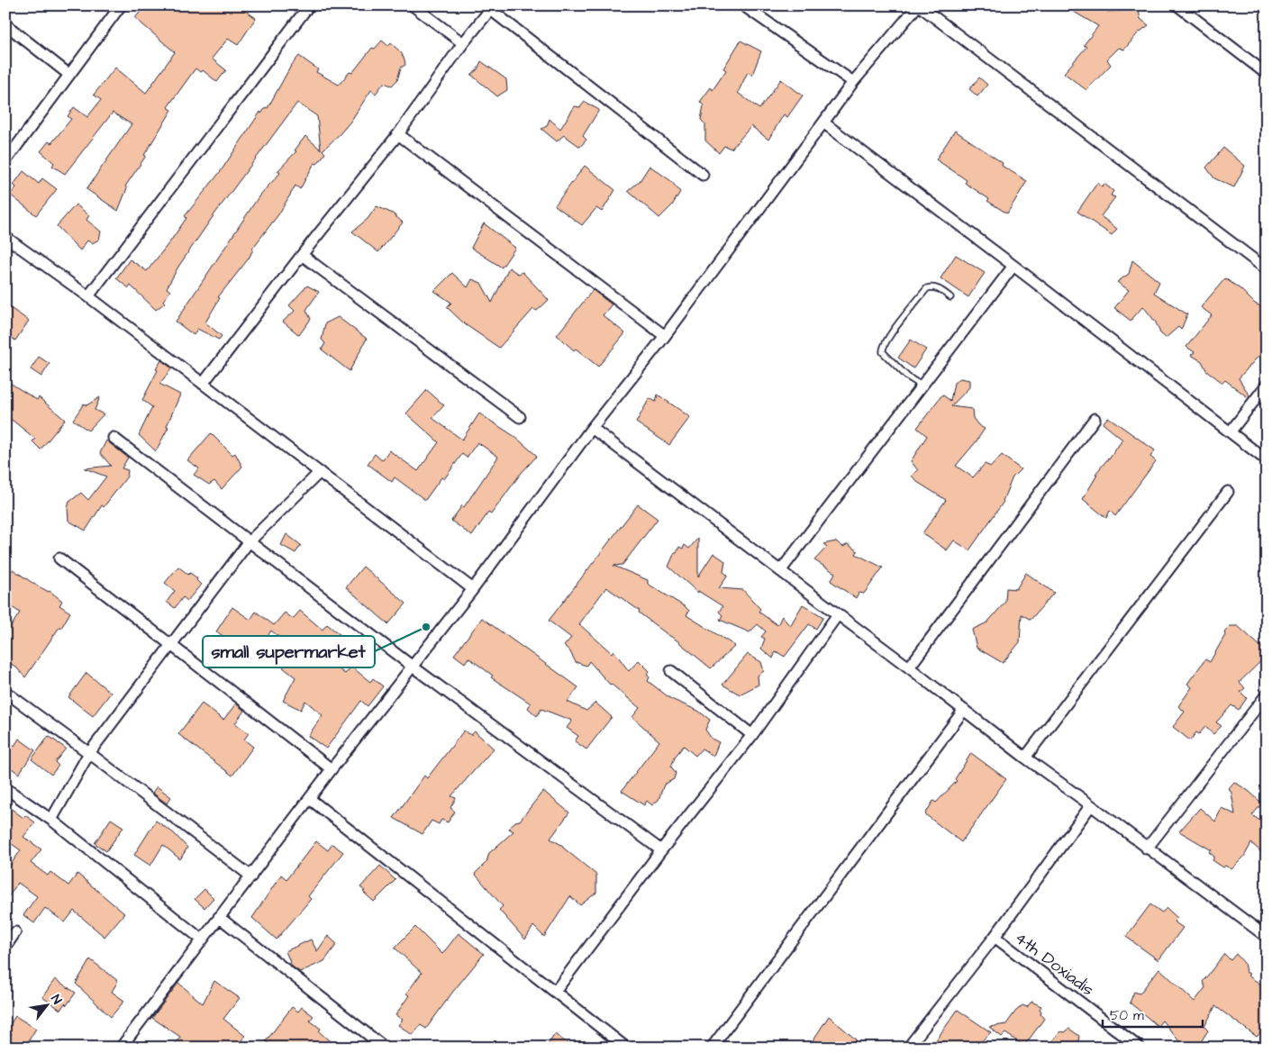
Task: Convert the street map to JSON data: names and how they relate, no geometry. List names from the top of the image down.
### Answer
{
  "streets": {
    "street": ["4th Doxiadis"]
  },
  "places": ["small supermarket"],
  "scale_bar": "50 m",
  "north": "top right"
}
